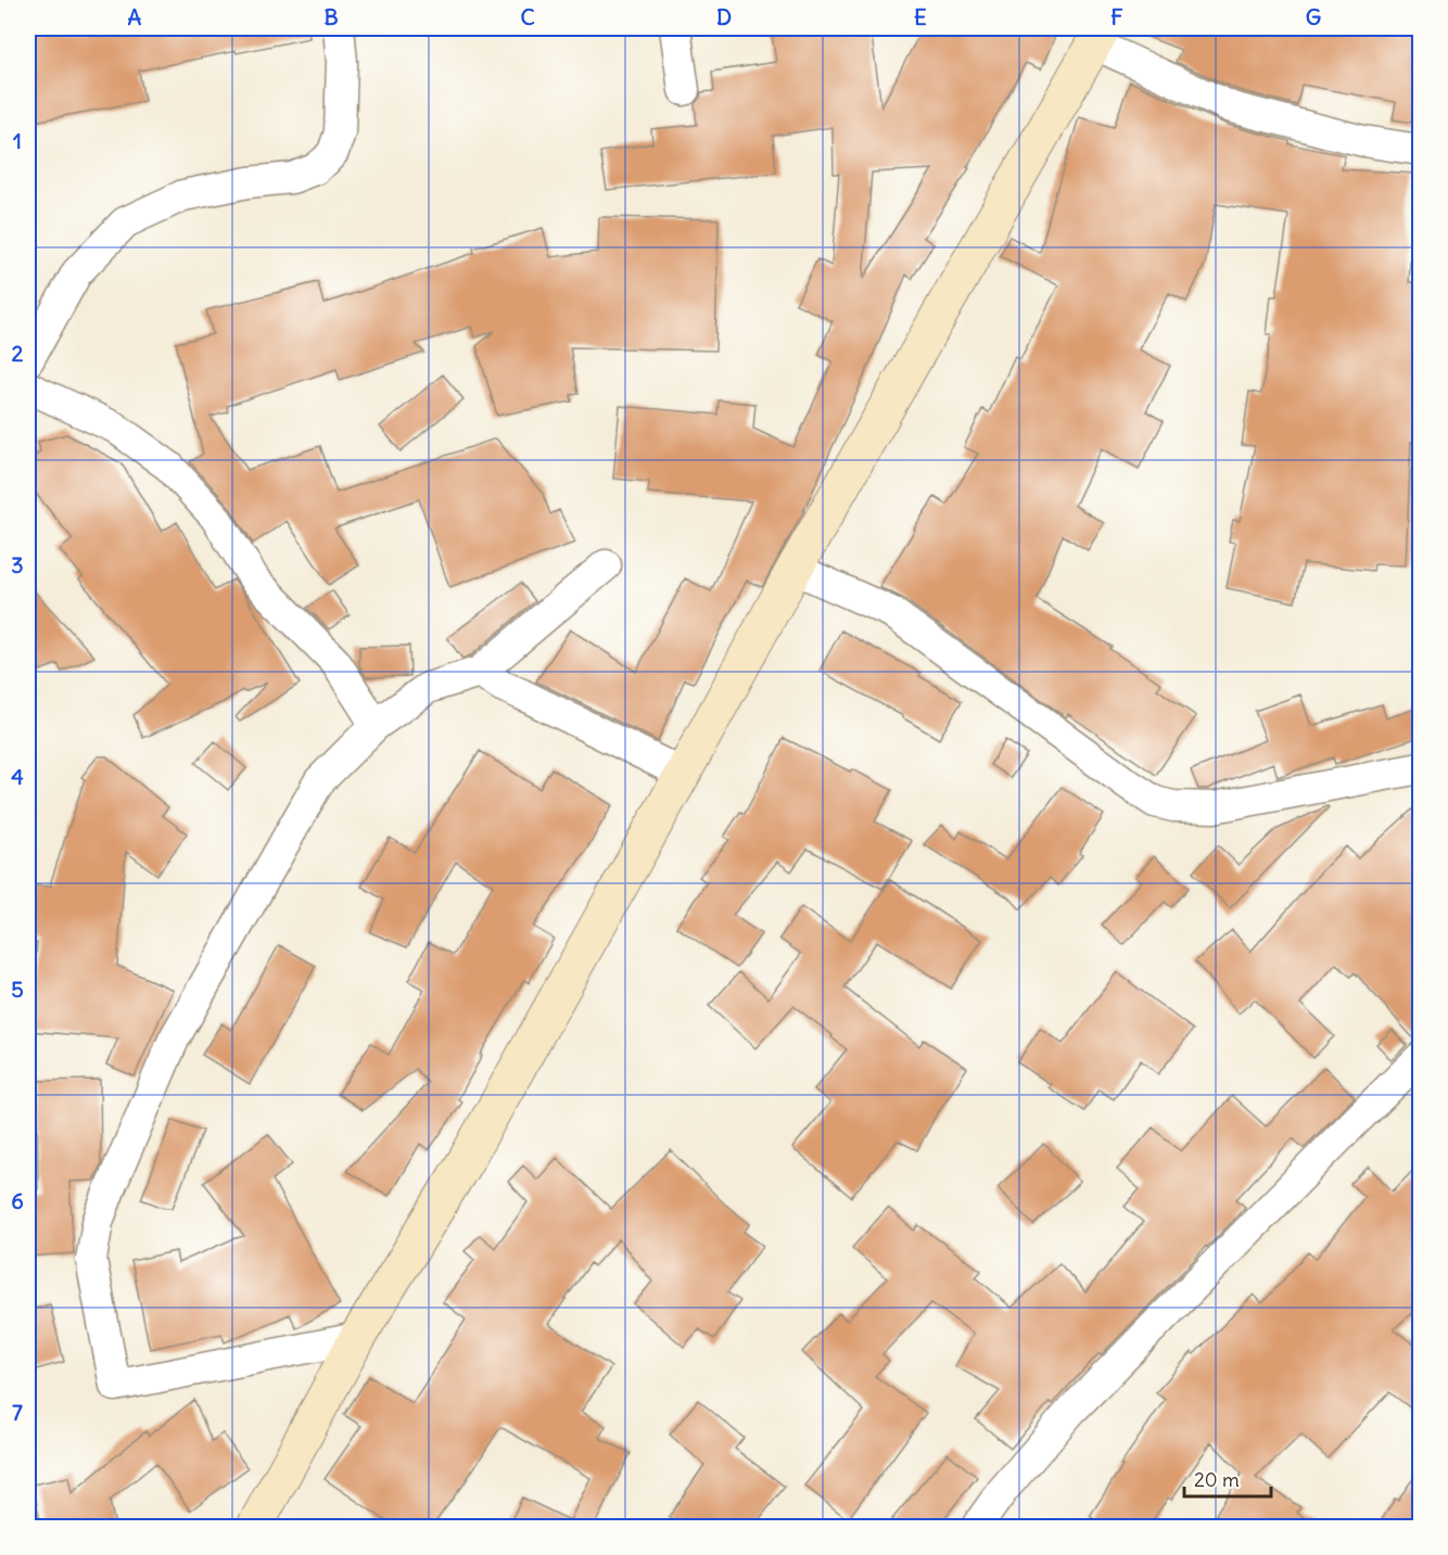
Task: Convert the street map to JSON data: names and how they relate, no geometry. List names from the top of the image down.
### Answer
{
  "scale_bar": "20 m",
  "grid": {
    "columns": [
      "A",
      "B",
      "C",
      "D",
      "E",
      "F",
      "G"
    ],
    "rows": [
      "1",
      "2",
      "3",
      "4",
      "5",
      "6",
      "7"
    ]
  }
}
